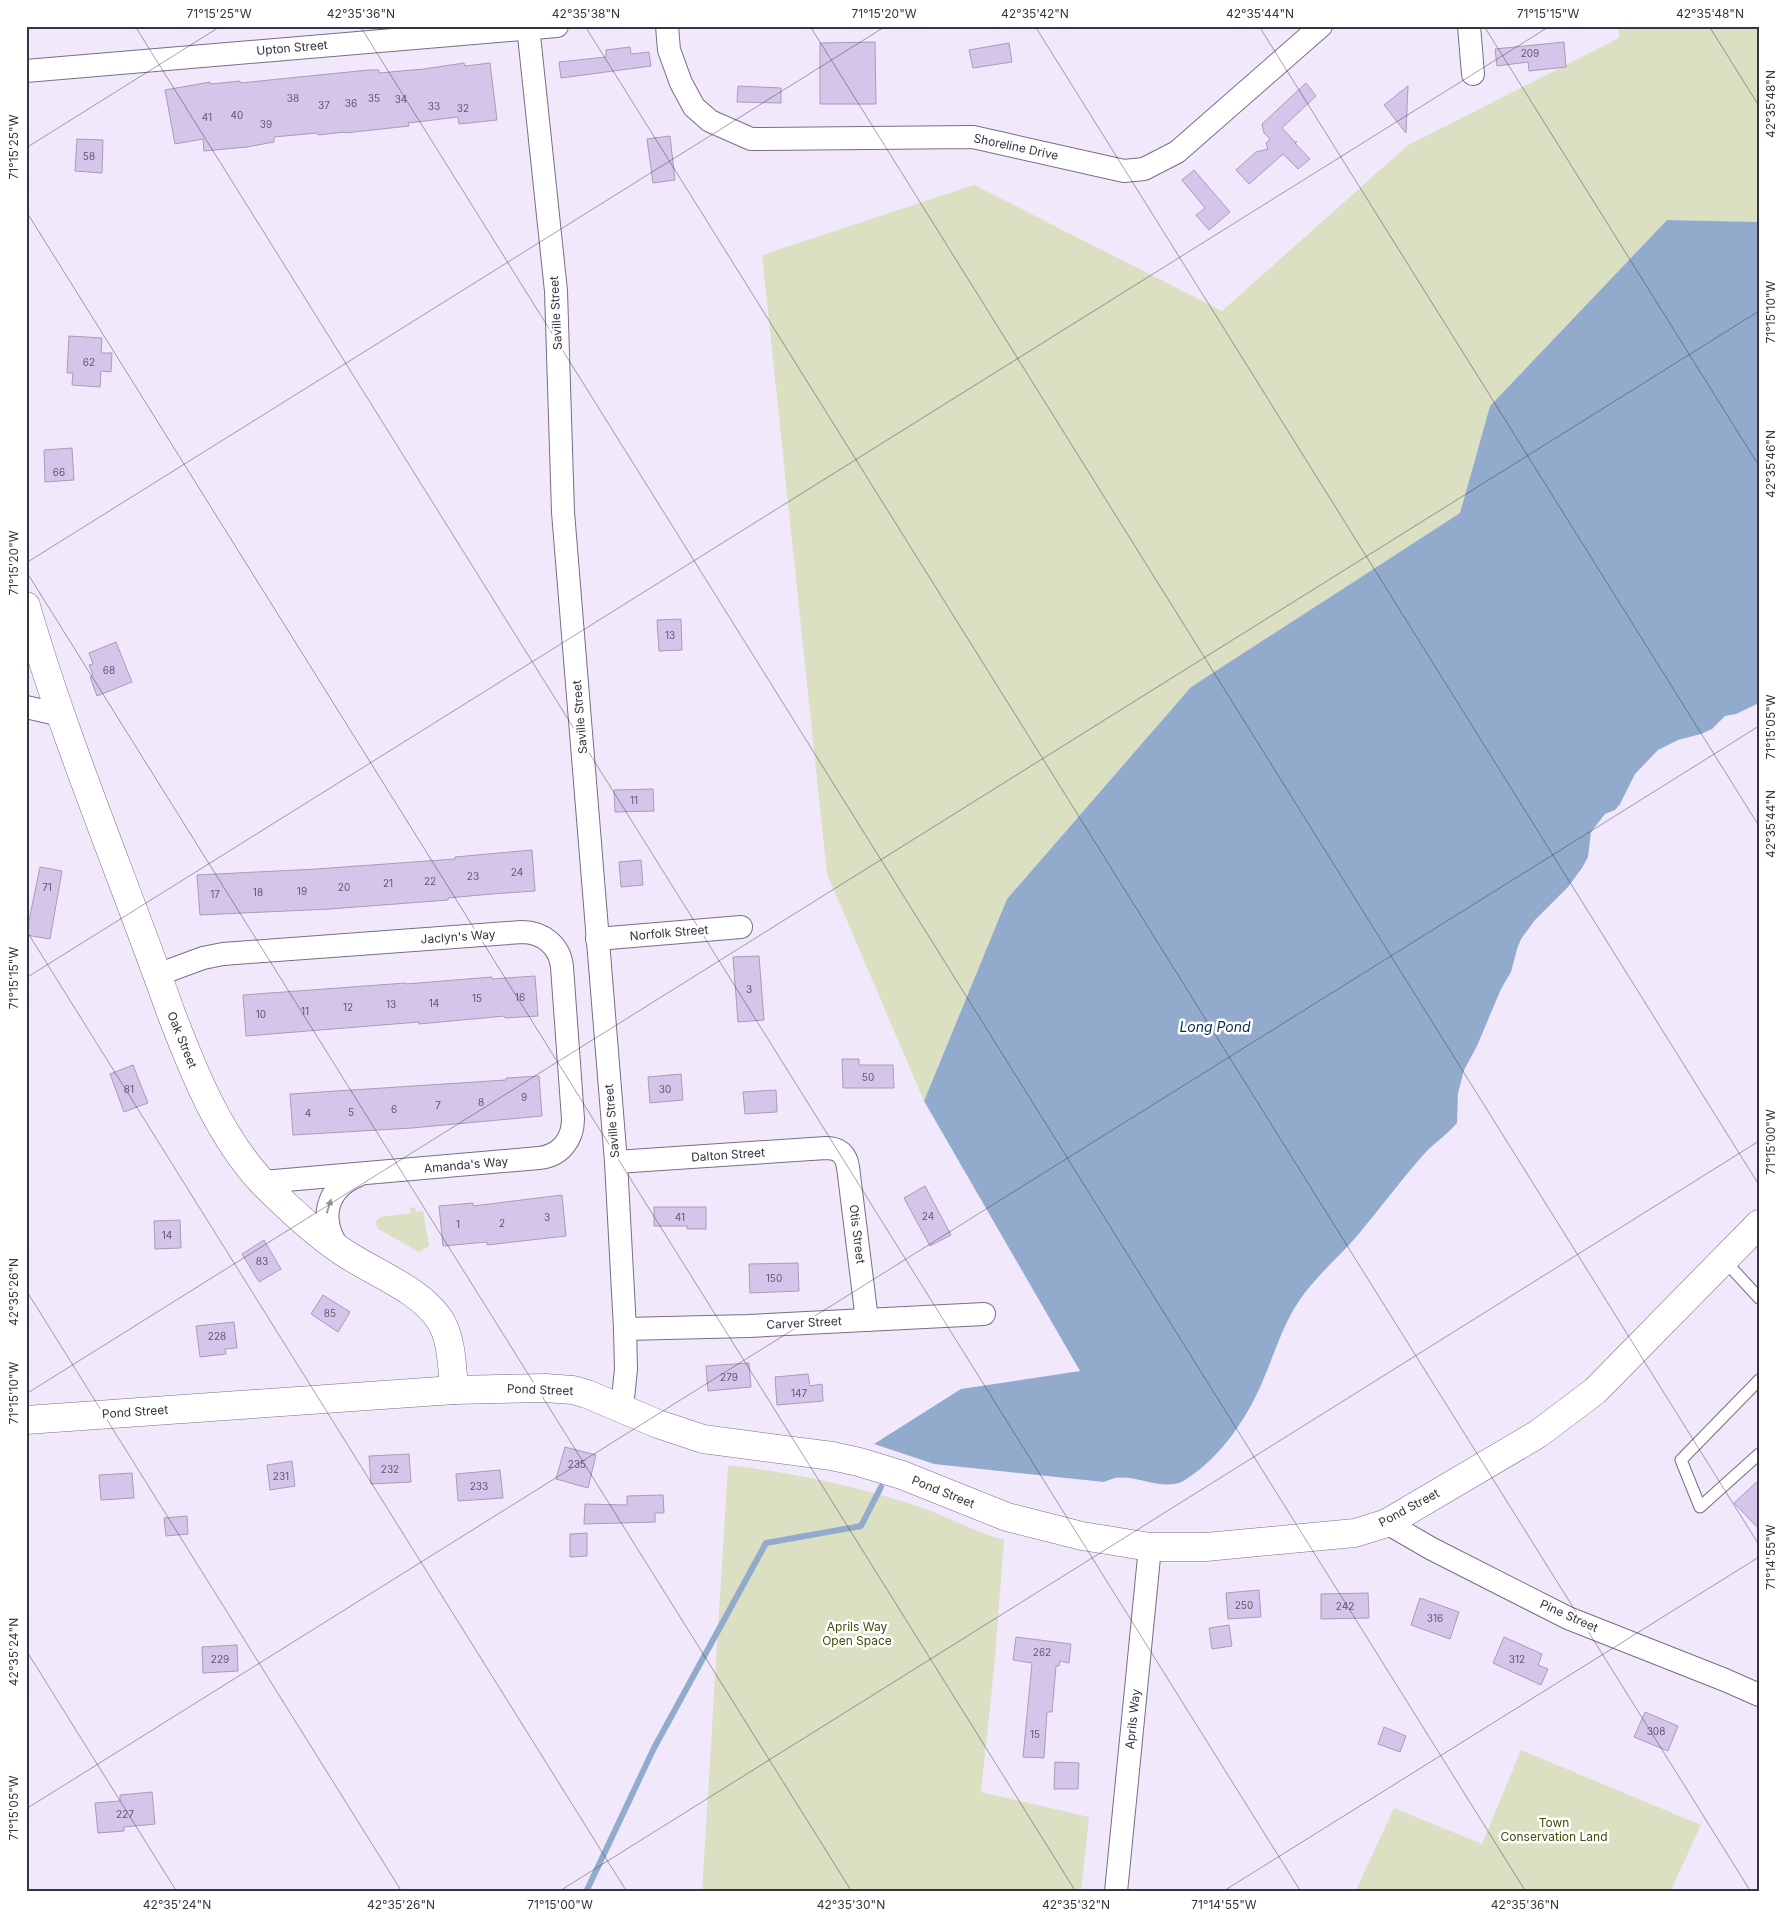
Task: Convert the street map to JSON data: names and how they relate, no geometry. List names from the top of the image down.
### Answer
{
  "streets": {
    "street": [
      "Upton Street",
      "Shoreline Drive",
      "Saville Street",
      "Norfolk Street",
      "Jaclyn's Way",
      "Oak Street",
      "Dalton Street",
      "Amanda's Way",
      "Otis Street",
      "Carver Street",
      "Pond Street",
      "Pine Street",
      "Aprils Way"
    ]
  },
  "crossings": [
    ["Upton Street", "Saville Street"],
    ["Saville Street", "Norfolk Street"],
    ["Saville Street", "Dalton Street"],
    ["Saville Street", "Carver Street"],
    ["Saville Street", "Pond Street"],
    ["Jaclyn's Way", "Oak Street"],
    ["Jaclyn's Way", "Amanda's Way"],
    ["Oak Street", "Amanda's Way"],
    ["Oak Street", "Pond Street"],
    ["Dalton Street", "Otis Street"],
    ["Otis Street", "Carver Street"],
    ["Pond Street", "Pine Street"],
    ["Pond Street", "Aprils Way"]
  ],
  "water": ["Long Pond"],
  "parks": ["Aprils Way Open Space", "Town Conservation Land"],
  "house_numbers": [
    "209",
    "38",
    "35",
    "34",
    "36",
    "37",
    "33",
    "32",
    "40",
    "41",
    "39",
    "58",
    "62",
    "66",
    "13",
    "68",
    "11",
    "24",
    "23",
    "22",
    "21",
    "71",
    "20",
    "19",
    "18",
    "17",
    "3",
    "16",
    "15",
    "14",
    "13",
    "12",
    "11",
    "10",
    "50",
    "81",
    "30",
    "9",
    "8",
    "7",
    "6",
    "5",
    "4",
    "24",
    "3",
    "41",
    "2",
    "1",
    "14",
    "83",
    "150",
    "85",
    "228",
    "279",
    "147",
    "235",
    "232",
    "231",
    "233",
    "250",
    "242",
    "316",
    "262",
    "229",
    "312",
    "308",
    "15",
    "227"
  ],
  "coordinates": [
    "71°15'25\"W",
    "42°35'36\"N",
    "42°35'38\"N",
    "71°15'20\"W",
    "42°35'42\"N",
    "42°35'44\"N",
    "71°15'15\"W",
    "42°35'48\"N",
    "71°15'10\"W",
    "42°35'46\"N",
    "71°15'05\"W",
    "71°15'00\"W",
    "42°35'26\"N",
    "71°14'55\"W",
    "42°35'24\"N",
    "42°35'30\"N",
    "42°35'32\"N"
  ]
}
